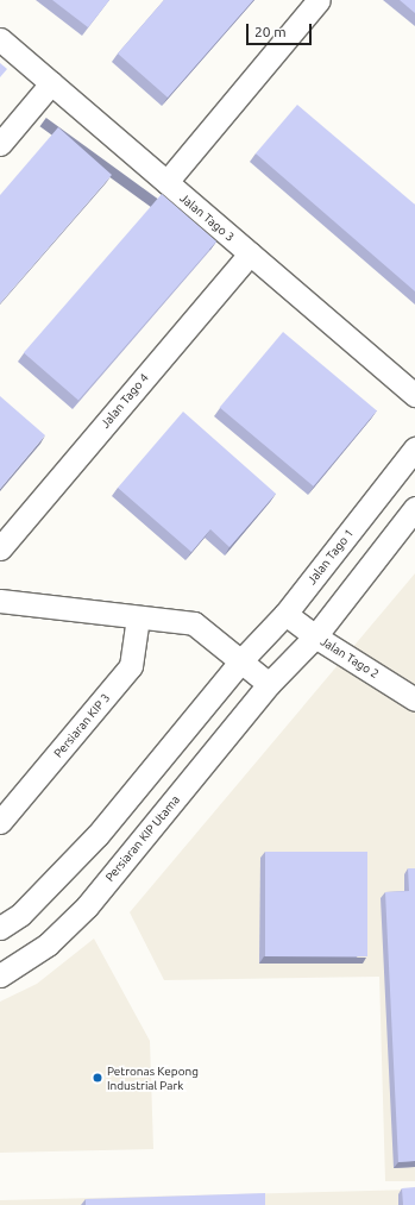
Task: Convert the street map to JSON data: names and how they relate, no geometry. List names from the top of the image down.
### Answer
{
  "streets": {
    "street": [
      "Jalan Tago 3",
      "Jalan Tago 4",
      "Jalan Tago 1",
      "Jalan Tago 2",
      "Persiaran KIP 3",
      "Persiaran KIP Utama"
    ]
  },
  "crossings": [
    ["Jalan Tago 3", "Jalan Tago 4"],
    ["Jalan Tago 1", "Jalan Tago 2"]
  ],
  "places": ["Petronas Kepong Industrial Park"],
  "scale_bar": "20 m"
}
